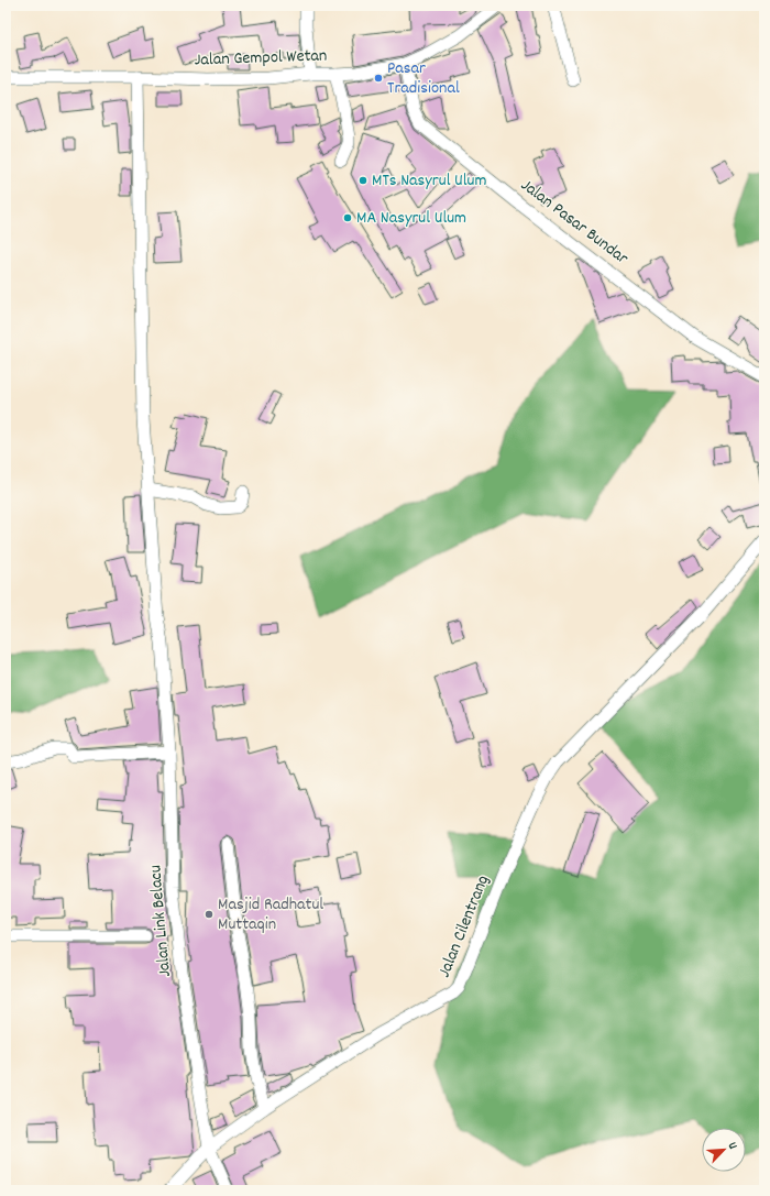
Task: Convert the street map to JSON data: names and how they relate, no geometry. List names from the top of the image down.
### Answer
{
  "streets": {
    "street": [
      "Jalan Gempol Wetan",
      "Jalan Pasar Bundar",
      "Jalan Link Belacu",
      "Jalan Cilentrang"
    ]
  },
  "crossings": [
    ["Jalan Gempol Wetan", "Jalan Pasar Bundar"],
    ["Jalan Gempol Wetan", "Jalan Link Belacu"],
    ["Jalan Link Belacu", "Jalan Cilentrang"]
  ],
  "places": [
    "Pasar Tradisional",
    "MTs Nasyrul Ulum",
    "MA Nasyrul Ulum",
    "Masjid Radhatul Muttaqin"
  ],
  "north": "top right"
}
